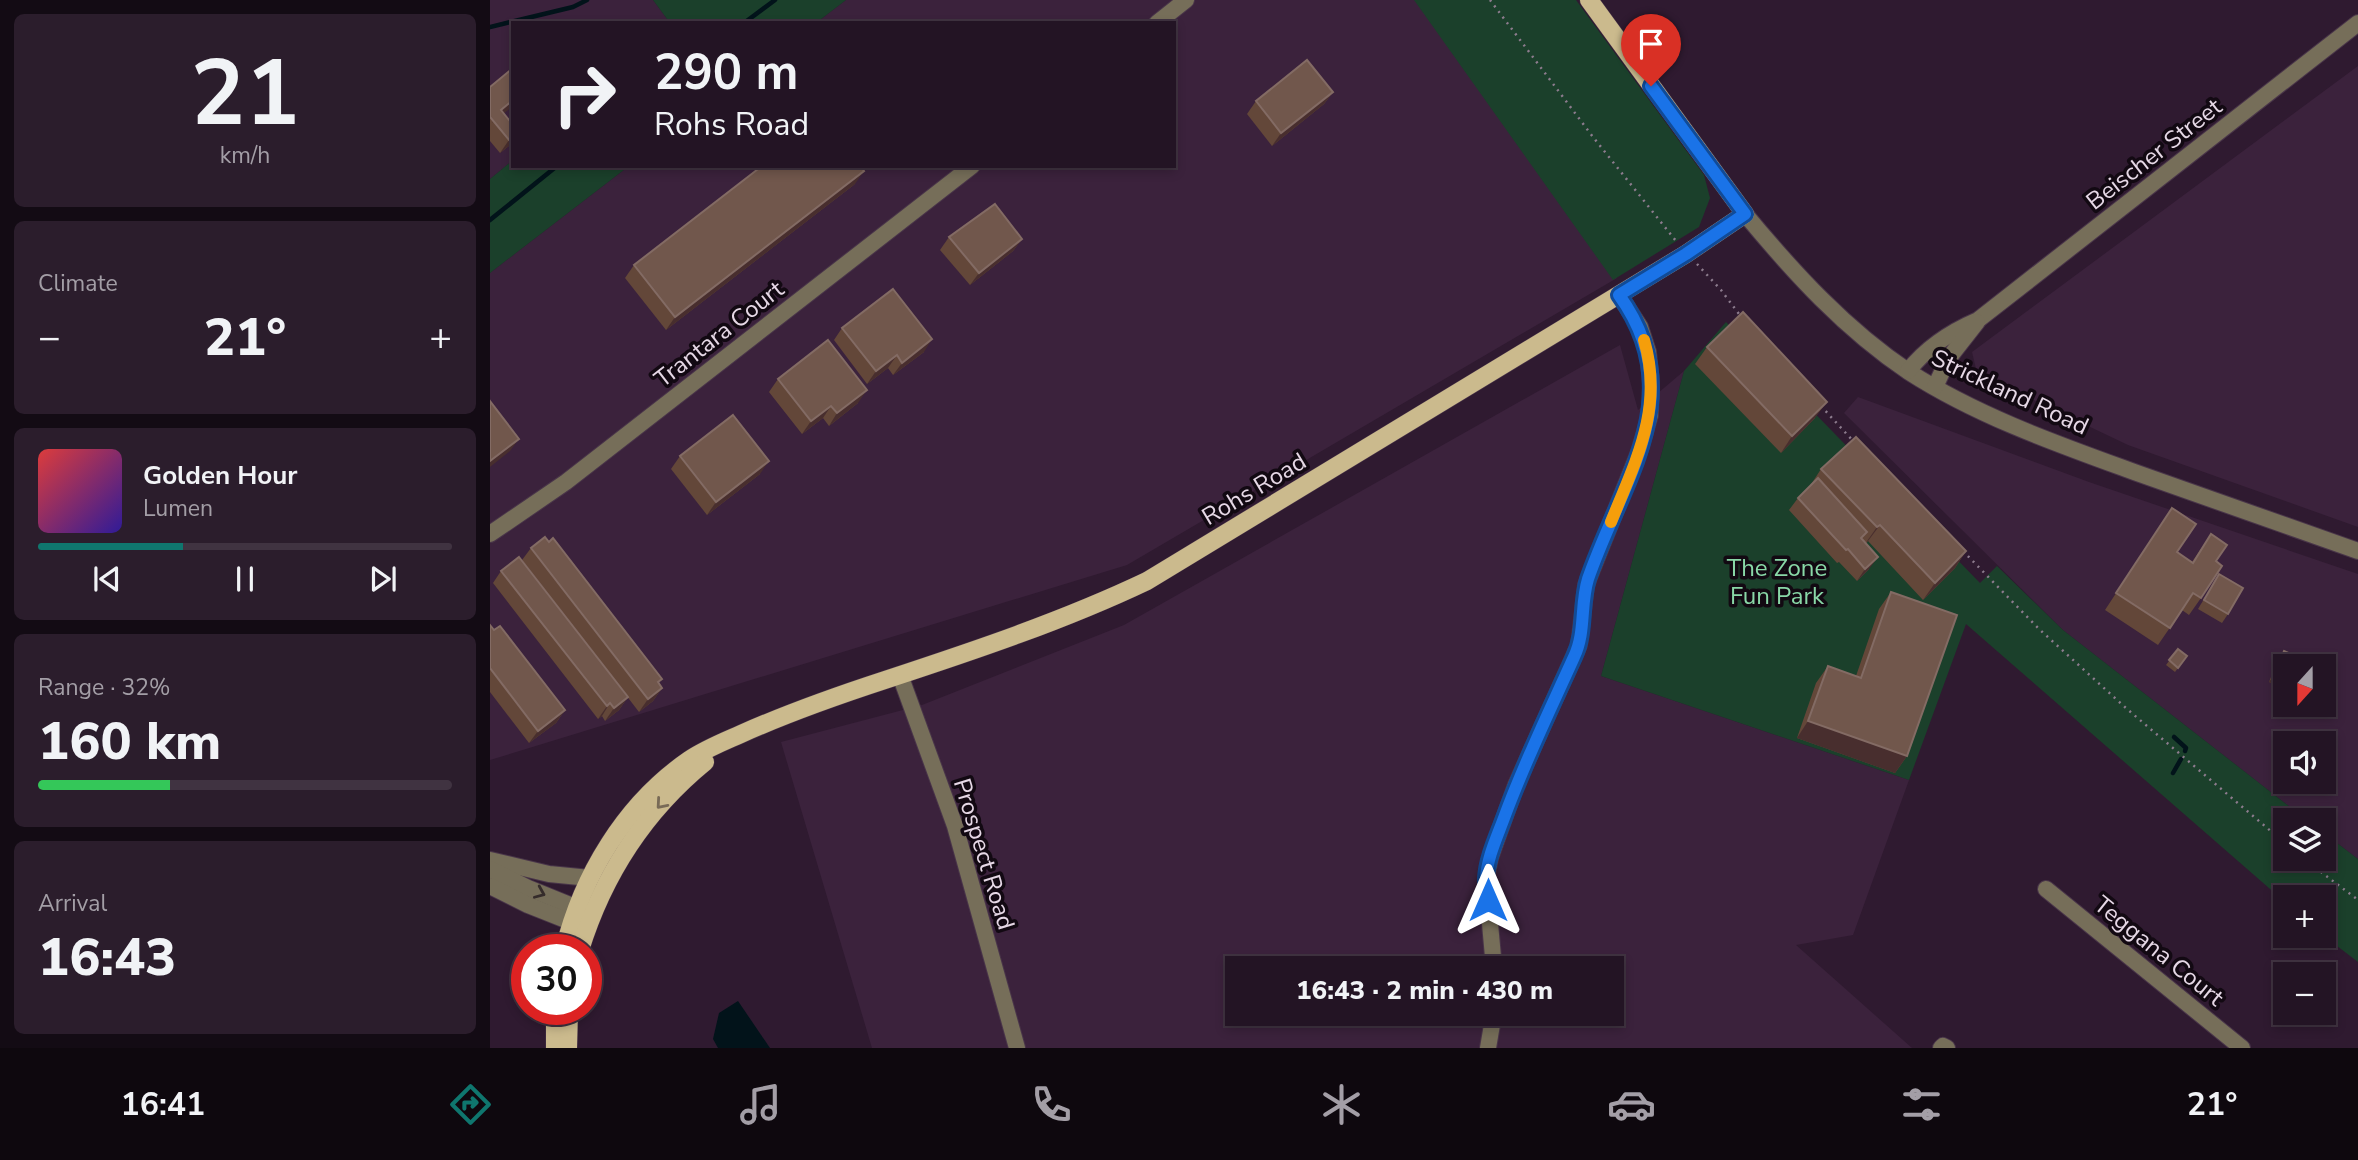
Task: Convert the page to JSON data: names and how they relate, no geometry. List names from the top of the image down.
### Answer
{
  "streets": {
    "main road": ["Strickland Road", "Rohs Road"],
    "street": [
      "Beischer Street",
      "Trantara Court",
      "Prospect Road",
      "Teggana Court"
    ]
  },
  "crossings": [
    ["Beischer Street", "Strickland Road"],
    ["Strickland Road", "Rohs Road"],
    ["Rohs Road", "Prospect Road"]
  ],
  "parks": ["The Zone Fun Park"],
  "north": "bottom",
  "page": {
    "tile": [
      ["21", "km/h"],
      "Climate",
      ["Range · 32%", "160 km"],
      ["Arrival", "16:43"]
    ],
    "turn": ["290 m", "Rohs Road"],
    "heat": ["−", "21°", "+"],
    "song": ["Golden Hour", "Lumen"],
    "map_buttons": ["+", "−"],
    "limit": "30",
    "trip": "16:43 · 2 min · 430 m",
    "tabs": ["16:41", "21°"]
  }
}
